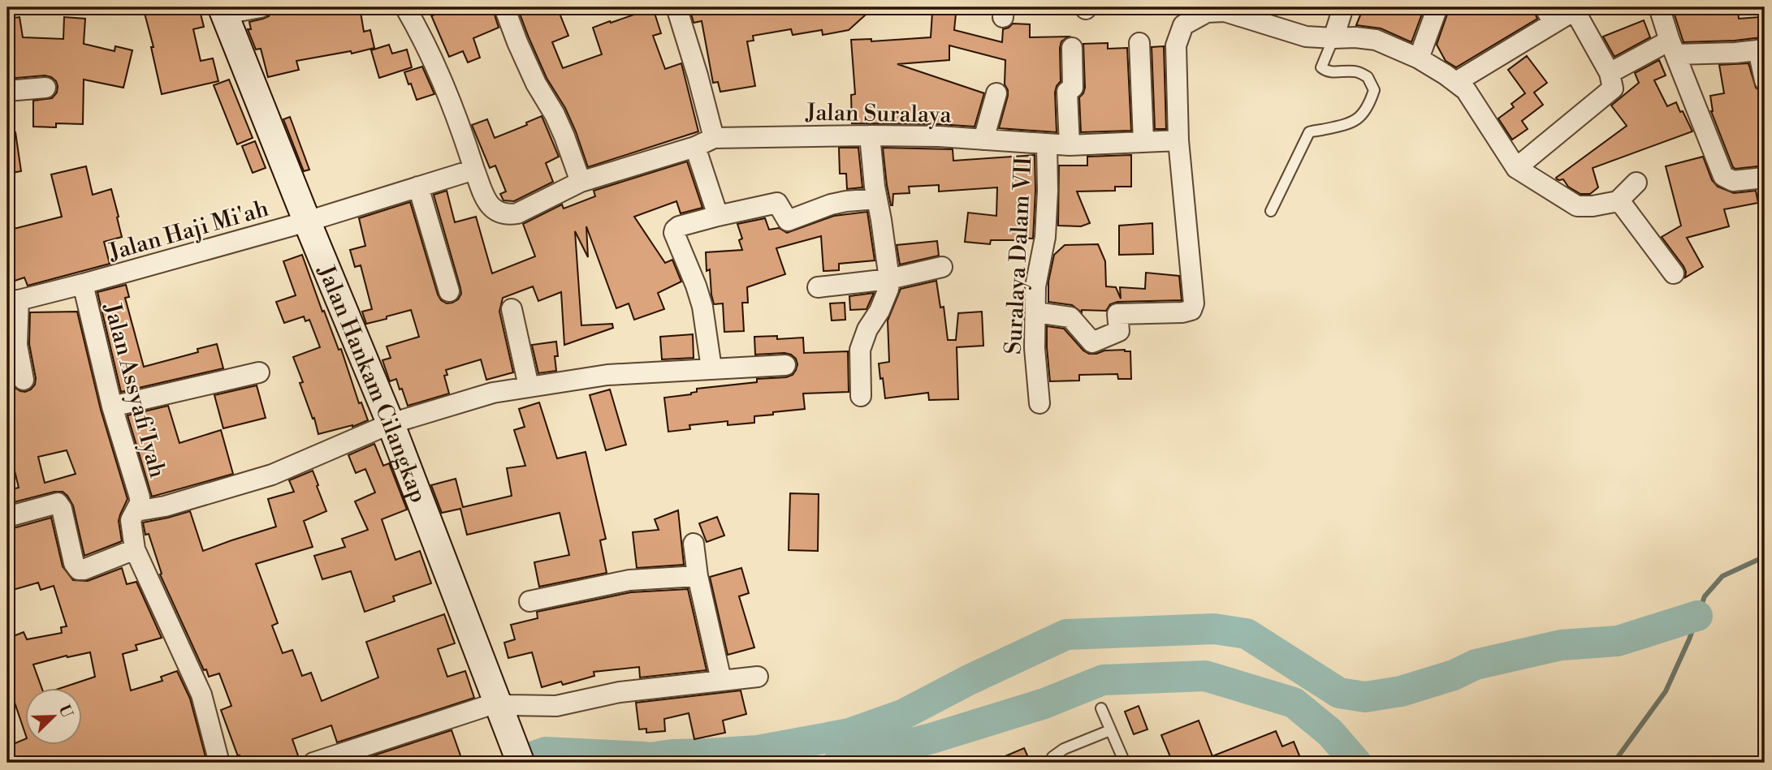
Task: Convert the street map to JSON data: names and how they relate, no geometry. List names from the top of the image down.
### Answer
{
  "streets": {
    "street": [
      "Jalan Suralaya",
      "Jalan Haji Mi'ah",
      "Suralaya Dalam VII",
      "Jalan Hankam Cilangkap",
      "Jalan Assyafi'Iyah"
    ]
  },
  "crossings": [
    ["Jalan Suralaya", "Suralaya Dalam VII"],
    ["Jalan Haji Mi'ah", "Jalan Hankam Cilangkap"],
    ["Jalan Haji Mi'ah", "Jalan Assyafi'Iyah"]
  ],
  "north": "top right"
}
